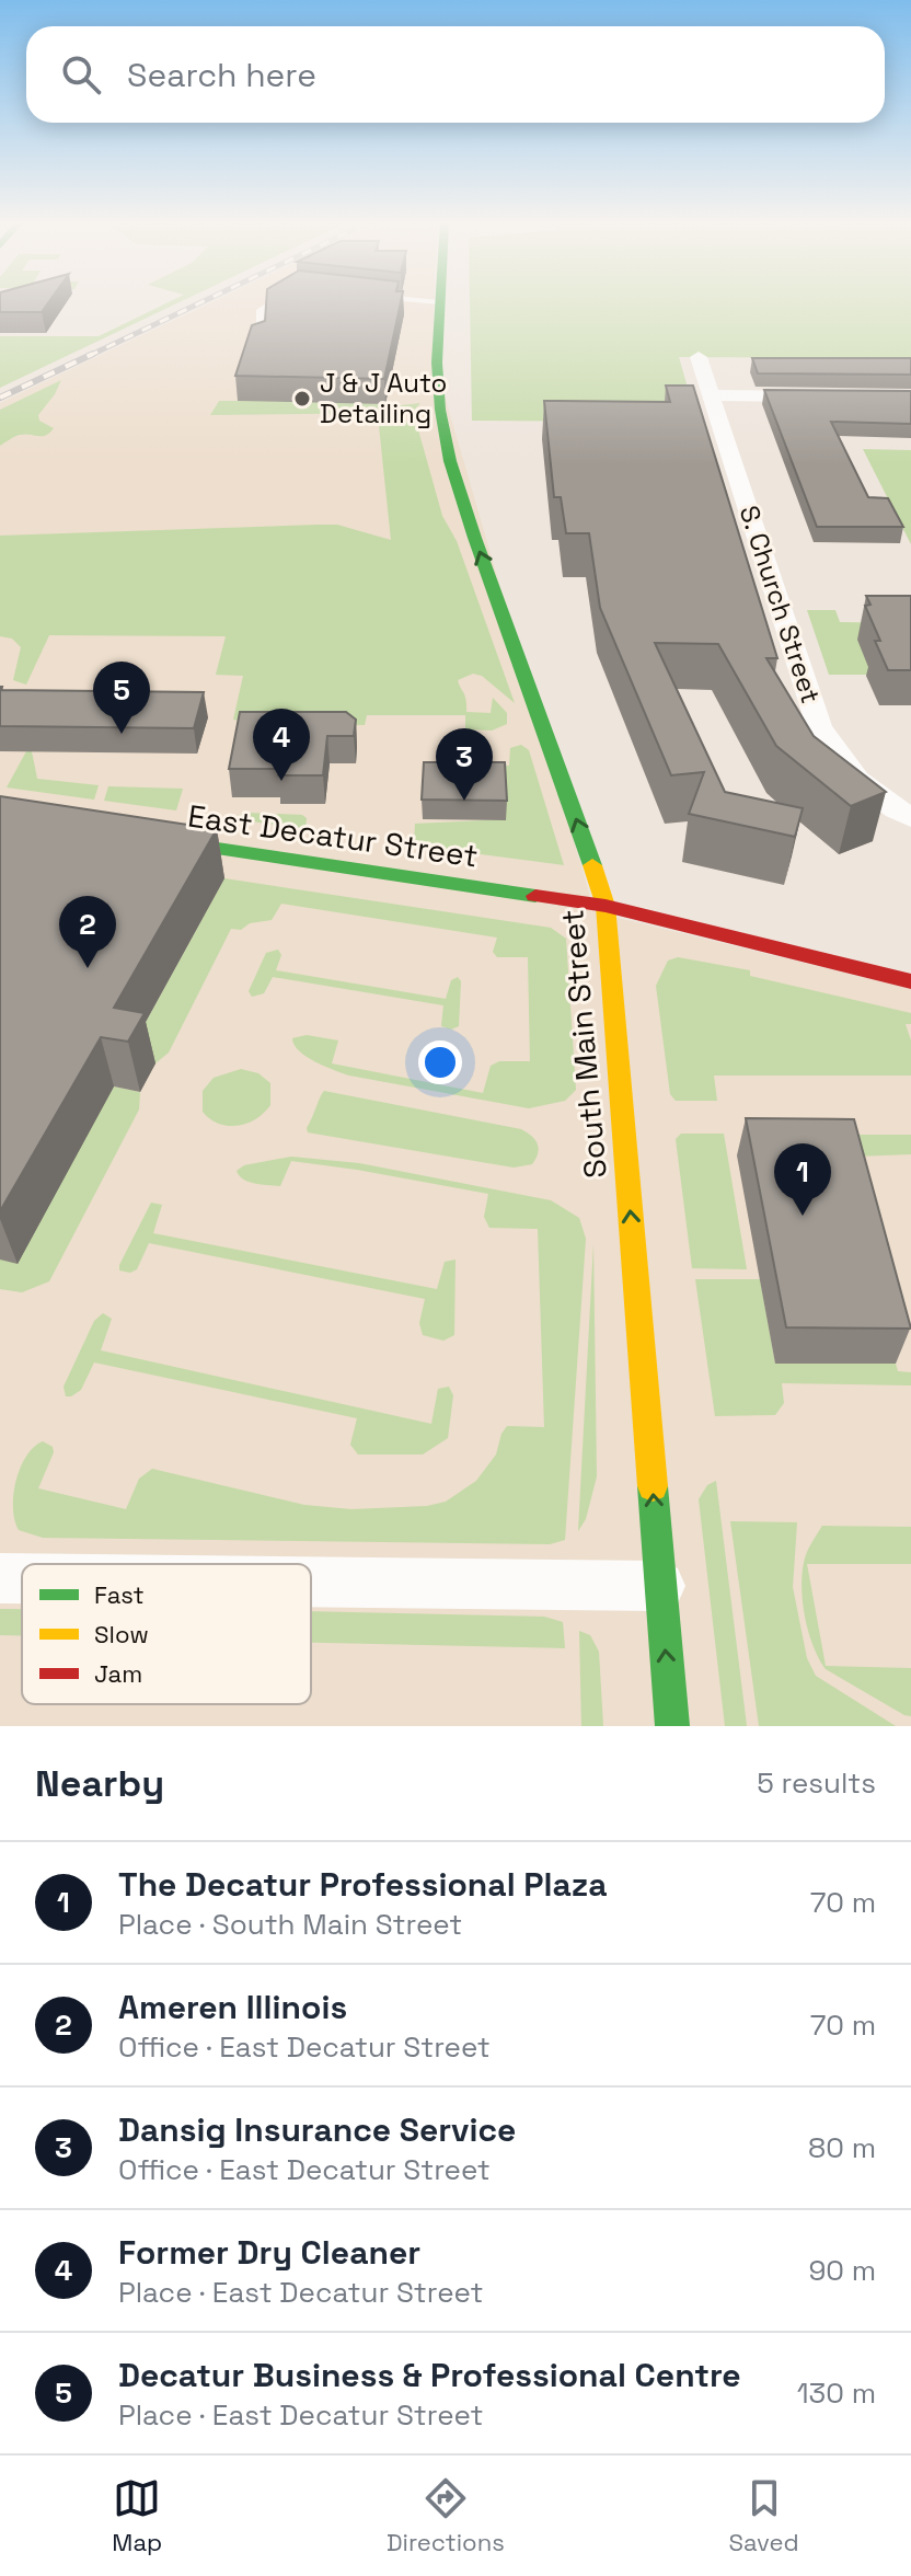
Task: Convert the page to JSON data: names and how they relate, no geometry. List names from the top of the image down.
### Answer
{
  "streets": {
    "main road": ["East Decatur Street", "South Main Street"],
    "street": ["S. Church Street"]
  },
  "crossings": [
    ["East Decatur Street", "South Main Street"]
  ],
  "one_way": ["South Main Street"],
  "places": ["J & J Auto Detailing"],
  "legend": ["Fast", "Slow", "Jam"],
  "page": {
    "search": "Search here",
    "pins": [
      "5",
      "4",
      "3",
      "2",
      "1"
    ],
    "heading": ["Nearby", "5 results"],
    "list": [
      {
        "mark": "1",
        "name": "The Decatur Professional Plaza",
        "note": "Place · South Main Street",
        "value": "70 m"
      },
      {
        "mark": "2",
        "name": "Ameren Illinois",
        "note": "Office · East Decatur Street",
        "value": "70 m"
      },
      {
        "mark": "3",
        "name": "Dansig Insurance Service",
        "note": "Office · East Decatur Street",
        "value": "80 m"
      },
      {
        "mark": "4",
        "name": "Former Dry Cleaner",
        "note": "Place · East Decatur Street",
        "value": "90 m"
      },
      {
        "mark": "5",
        "name": "Decatur Business & Professional Centre",
        "note": "Place · East Decatur Street",
        "value": "130 m"
      }
    ],
    "nav": ["Map", "Directions", "Saved"]
  }
}
